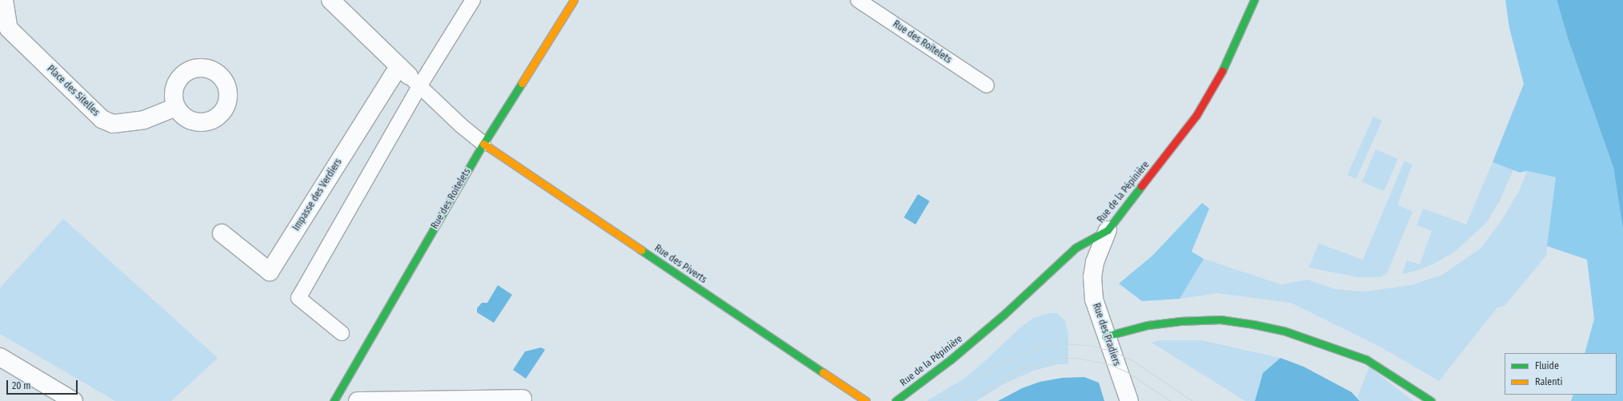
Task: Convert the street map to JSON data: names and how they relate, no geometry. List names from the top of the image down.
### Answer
{
  "streets": {
    "street": [
      "Rue des Roitelets",
      "Place des Sitelles",
      "Rue de la Pépinière",
      "Impasse des Verdiers",
      "Rue des Piverts",
      "Rue des Pradiers"
    ]
  },
  "crossings": [
    ["Rue des Roitelets", "Rue des Piverts"],
    ["Rue de la Pépinière", "Rue des Pradiers"]
  ],
  "legend": ["Fluide", "Ralenti"],
  "scale_bar": "20 m"
}
